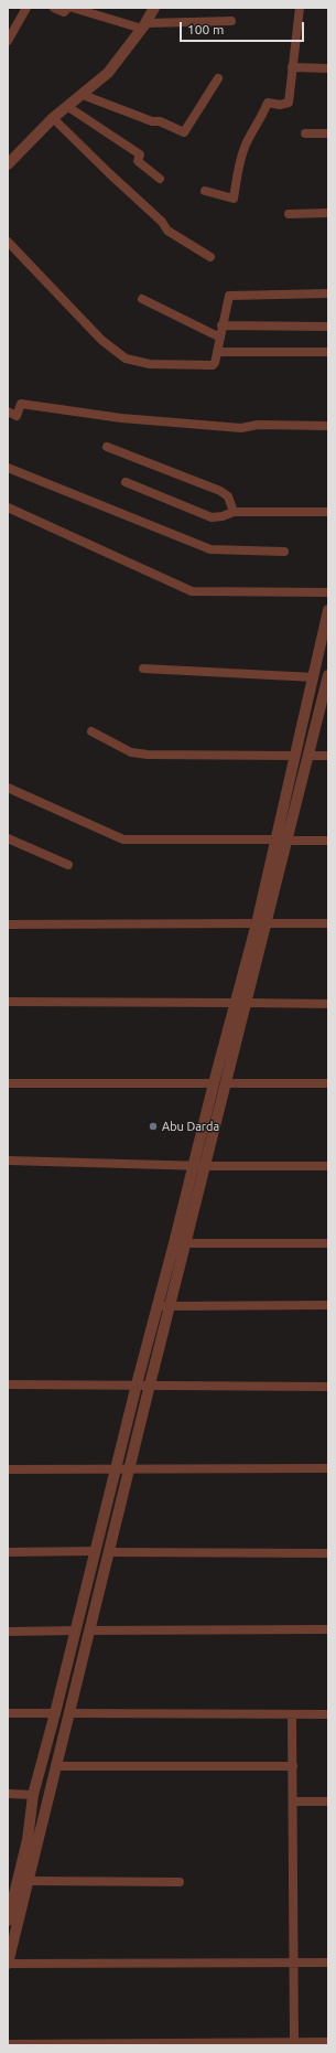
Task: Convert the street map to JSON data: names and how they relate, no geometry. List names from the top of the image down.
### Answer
{
  "places": ["Abu Darda"],
  "scale_bar": "100 m"
}
